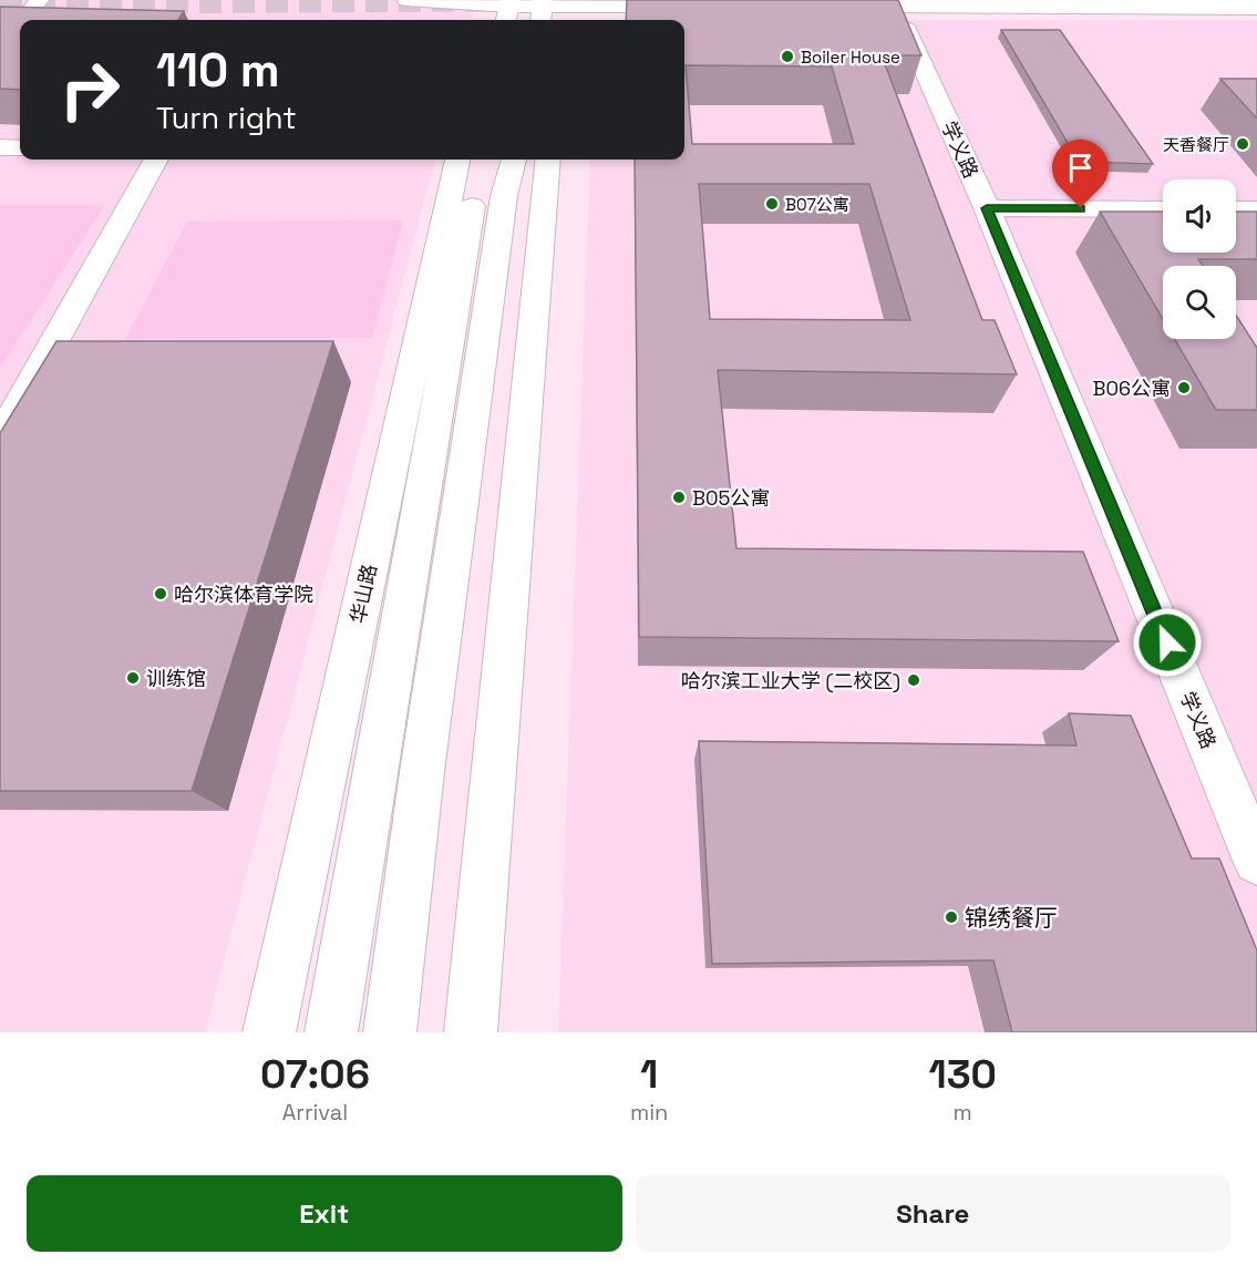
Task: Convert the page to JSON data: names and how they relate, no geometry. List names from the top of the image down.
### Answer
{
  "streets": {
    "main road": ["学义路", "华山路"]
  },
  "places": [
    "Boiler House",
    "天香餐厅",
    "B07公寓",
    "B06公寓",
    "B05公寓",
    "哈尔滨体育学院",
    "训练馆",
    "哈尔滨工业大学 (二校区)",
    "锦绣餐厅"
  ],
  "page": {
    "turn": ["110 m", "Turn right"],
    "eta": [
      "07:06",
      "Arrival",
      "1",
      "min",
      "130",
      "m"
    ],
    "buttons": ["Exit", "Share"]
  }
}
